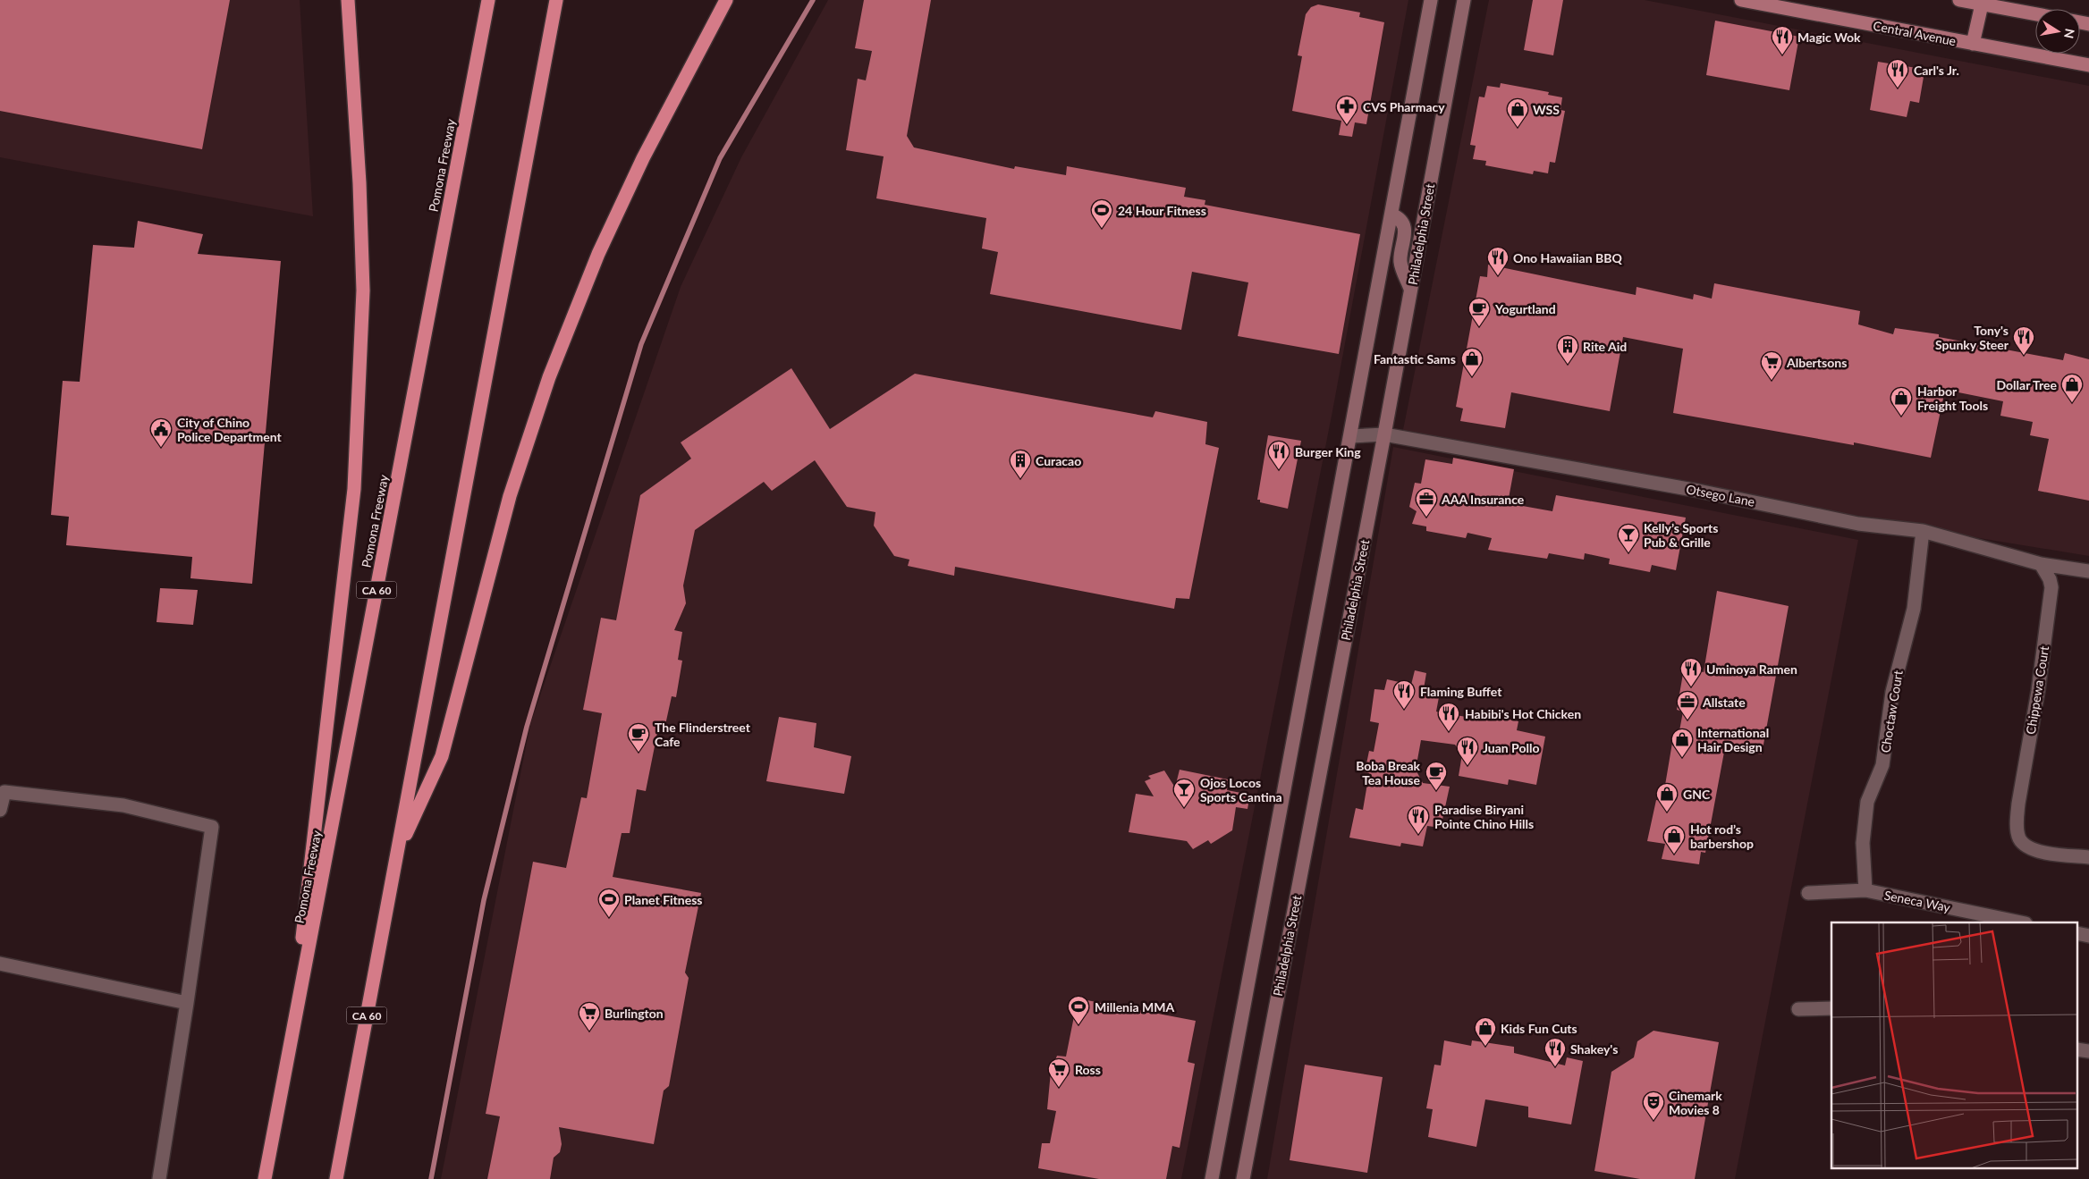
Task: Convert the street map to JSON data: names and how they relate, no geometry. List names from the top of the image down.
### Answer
{
  "streets": {
    "highway": ["Pomona Freeway", "CA 60"],
    "main road": ["Central Avenue", "Philadelphia Street"],
    "street": [
      "Otsego Lane",
      "Chippewa Court",
      "Choctaw Court",
      "Seneca Way"
    ]
  },
  "crossings": [
    ["Philadelphia Street", "Otsego Lane"],
    ["Otsego Lane", "Chippewa Court"],
    ["Otsego Lane", "Choctaw Court"],
    ["Choctaw Court", "Seneca Way"]
  ],
  "places": {
    "restaurant": [
      "Magic Wok",
      "Carl's Jr.",
      "Ono Hawaiian BBQ",
      "Tony's Spunky Steer",
      "Burger King",
      "Uminoya Ramen",
      "Flaming Buffet",
      "Habibi's Hot Chicken",
      "Juan Pollo",
      "Paradise Biryani Pointe Chino Hills",
      "Shakey's"
    ],
    "pharmacy": ["CVS Pharmacy"],
    "shop": [
      "WSS",
      "Fantastic Sams",
      "Dollar Tree",
      "Harbor Freight Tools",
      "International Hair Design",
      "GNC",
      "Hot rod’s barbershop",
      "Kids Fun Cuts"
    ],
    "sports": ["24 Hour Fitness", "Planet Fitness", "Millenia MMA"],
    "cafe": ["Yogurtland", "The Flinderstreet Cafe", "Boba Break Tea House"],
    "building": ["Rite Aid", "Curacao"],
    "supermarket": ["Albertsons", "Burlington", "Ross"],
    "public building": ["City of Chino Police Department"],
    "office": ["AAA Insurance", "Allstate"],
    "bar": ["Kelly’s Sports Pub & Grille", "Ojos Locos Sports Cantina"],
    "theatre": ["Cinemark Movies 8"]
  },
  "north": "right"
}
